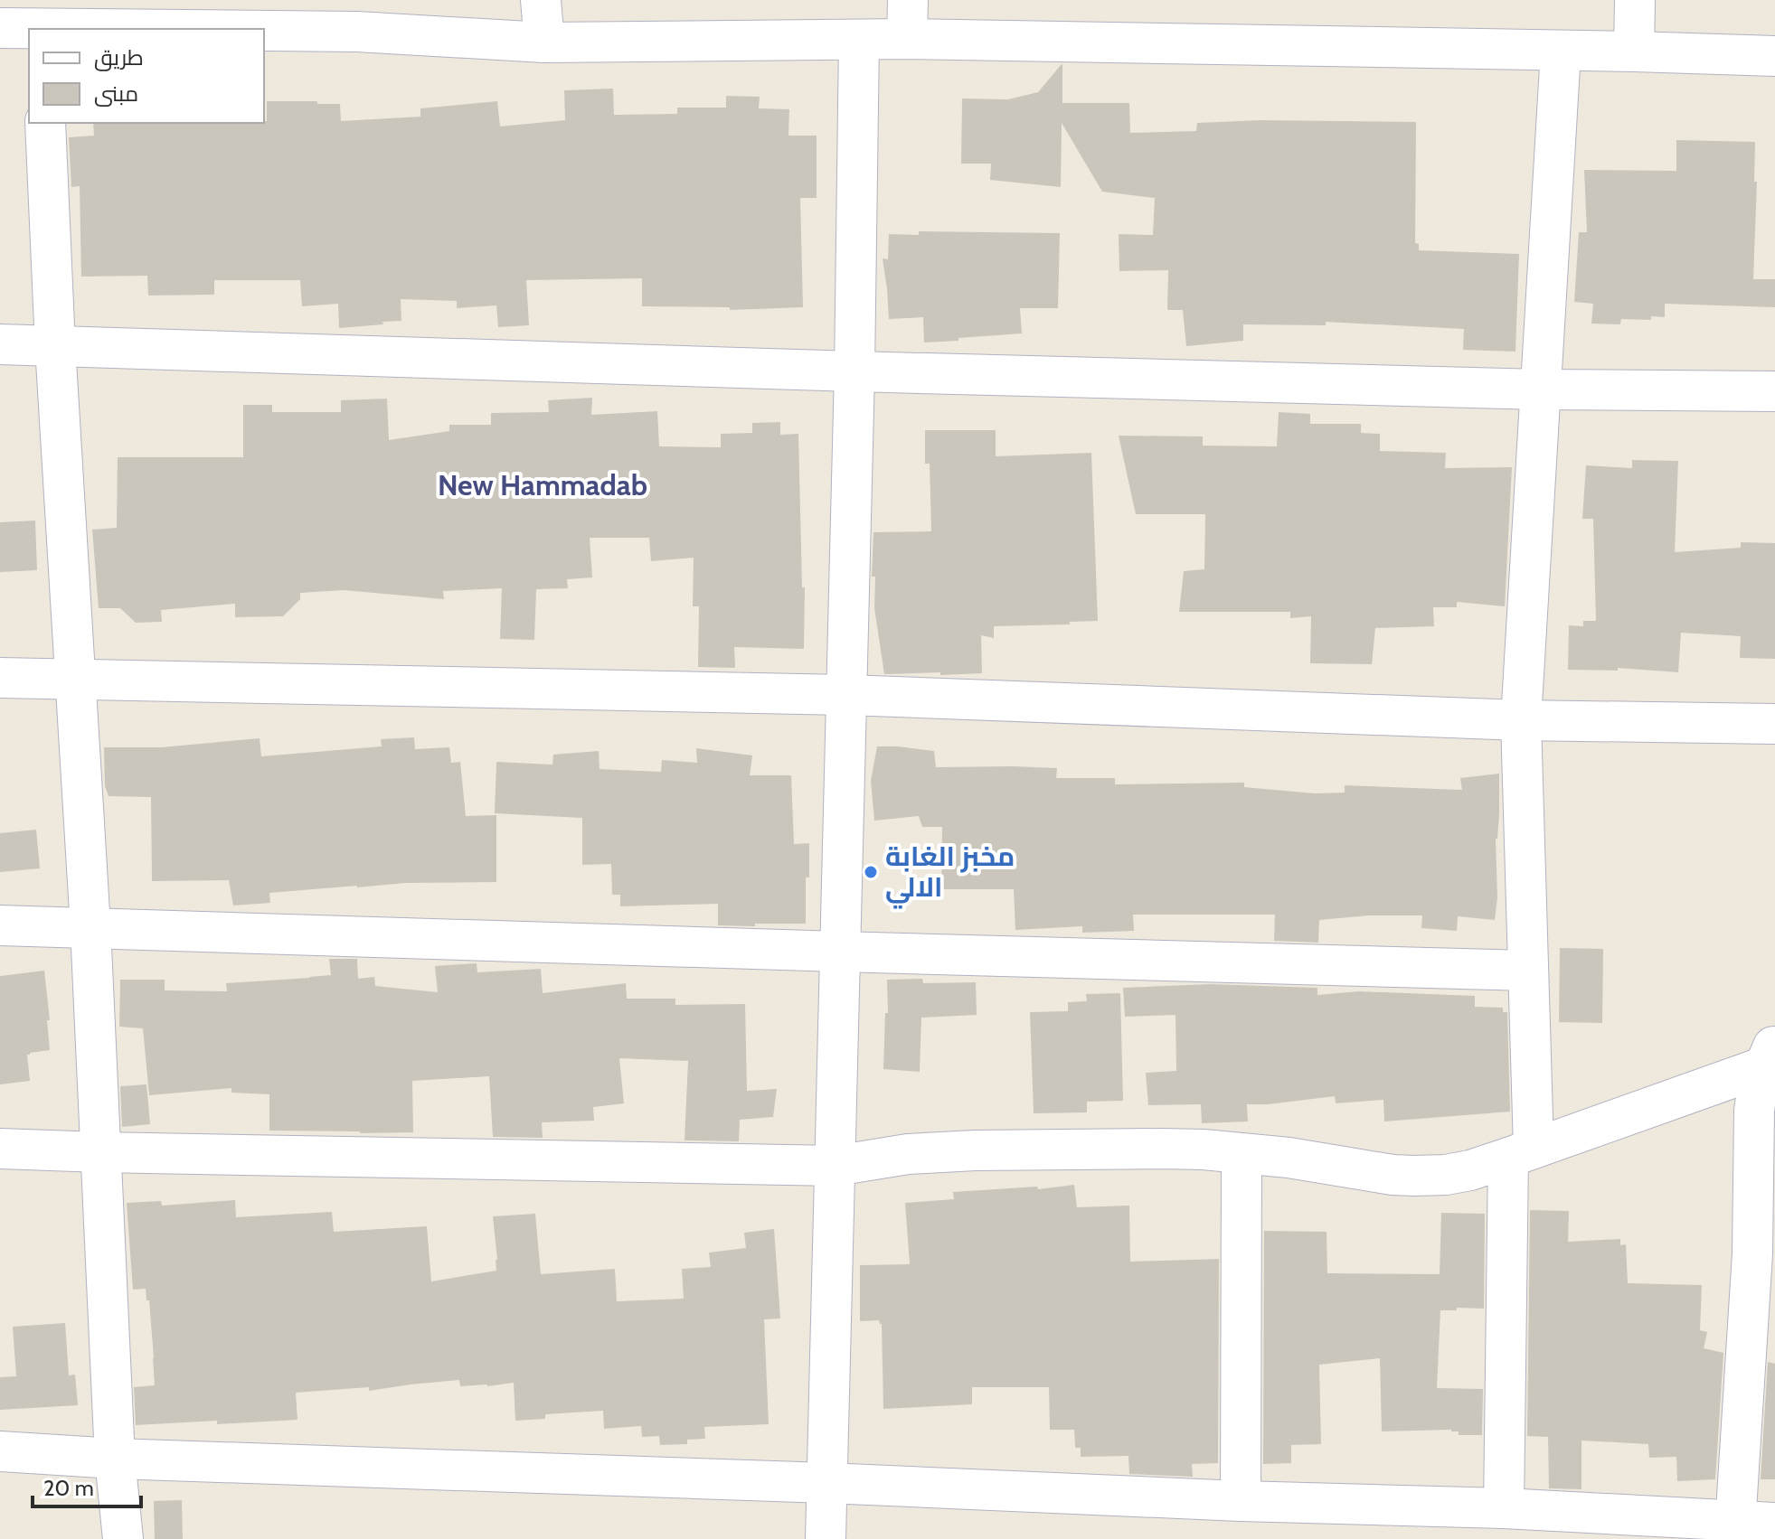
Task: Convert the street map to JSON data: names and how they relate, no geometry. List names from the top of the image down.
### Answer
{
  "districts": ["New Hammadab"],
  "places": ["مخبز الغابة الالي"],
  "legend": ["طريق", "مبنى"],
  "scale_bar": "20 m"
}
